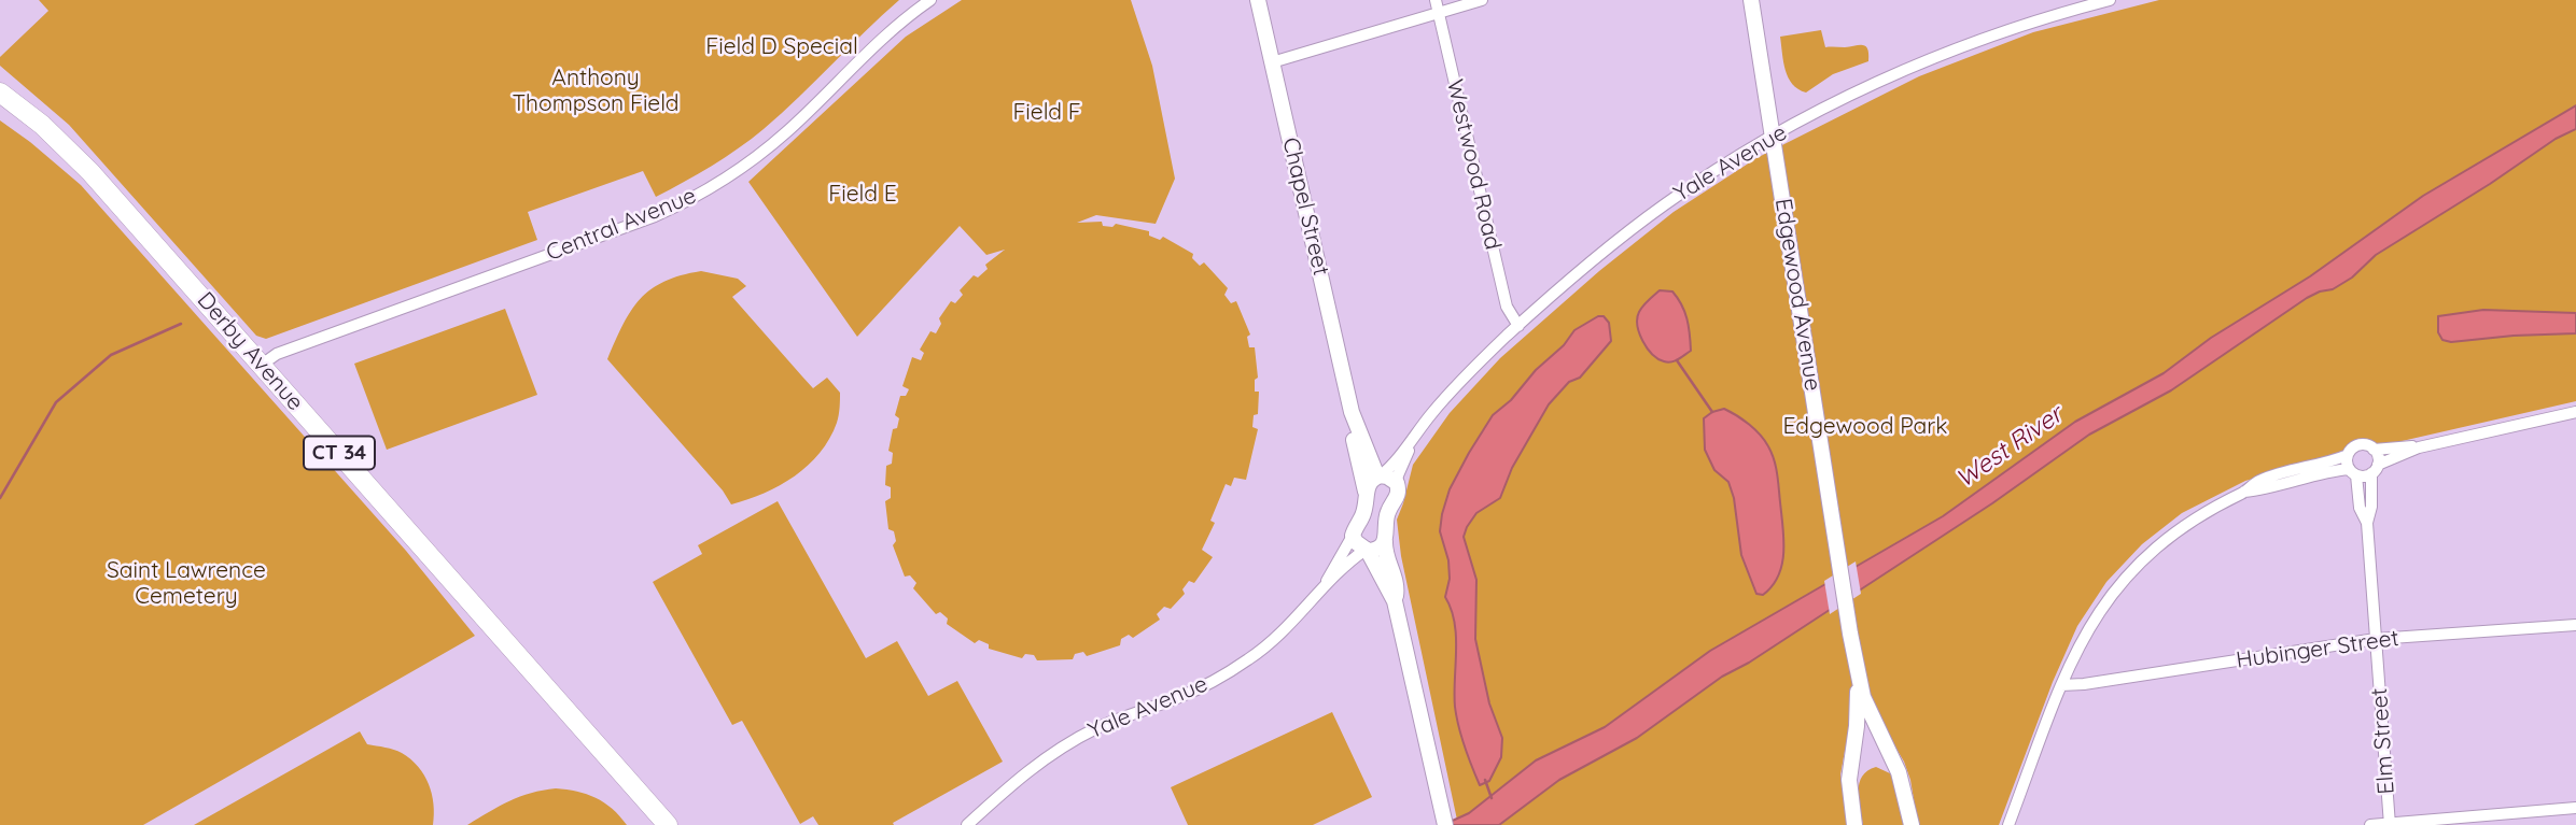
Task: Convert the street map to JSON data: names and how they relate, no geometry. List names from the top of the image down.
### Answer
{
  "streets": {
    "highway": ["Derby Avenue", "CT 34"],
    "street": [
      "Yale Avenue",
      "Westwood Road",
      "Chapel Street",
      "Central Avenue",
      "Edgewood Avenue",
      "Hubinger Street",
      "Elm Street"
    ]
  },
  "crossings": [
    ["Yale Avenue", "Westwood Road"],
    ["Yale Avenue", "Chapel Street"],
    ["Yale Avenue", "Edgewood Avenue"],
    ["Central Avenue", "Derby Avenue"],
    ["Hubinger Street", "Elm Street"]
  ],
  "water": ["West River"],
  "parks": [
    "Field D Special",
    "Anthony Thompson Field",
    "Field F",
    "Field E",
    "Edgewood Park",
    "Saint Lawrence Cemetery"
  ]
}
